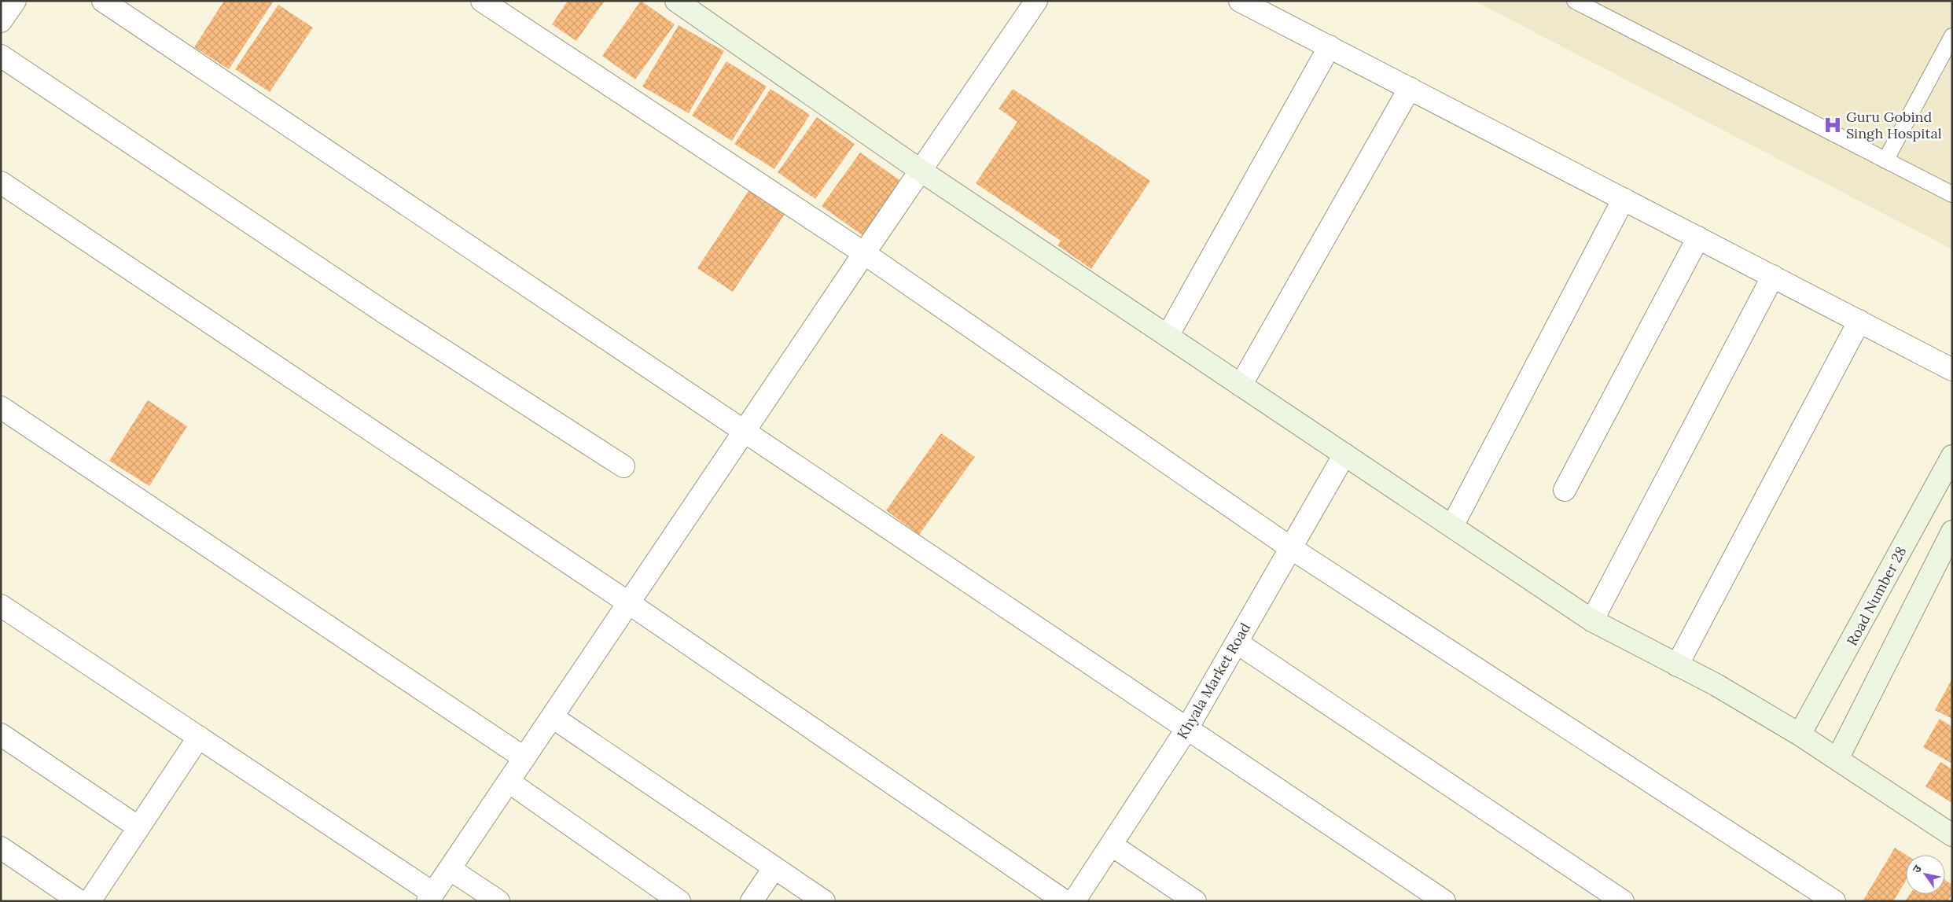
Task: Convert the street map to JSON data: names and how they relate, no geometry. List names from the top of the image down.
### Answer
{
  "streets": {
    "street": ["Road Number 28", "Khyala Market Road"]
  },
  "places": {
    "hospital": ["Guru Gobind Singh Hospital"]
  },
  "north": "top left"
}
